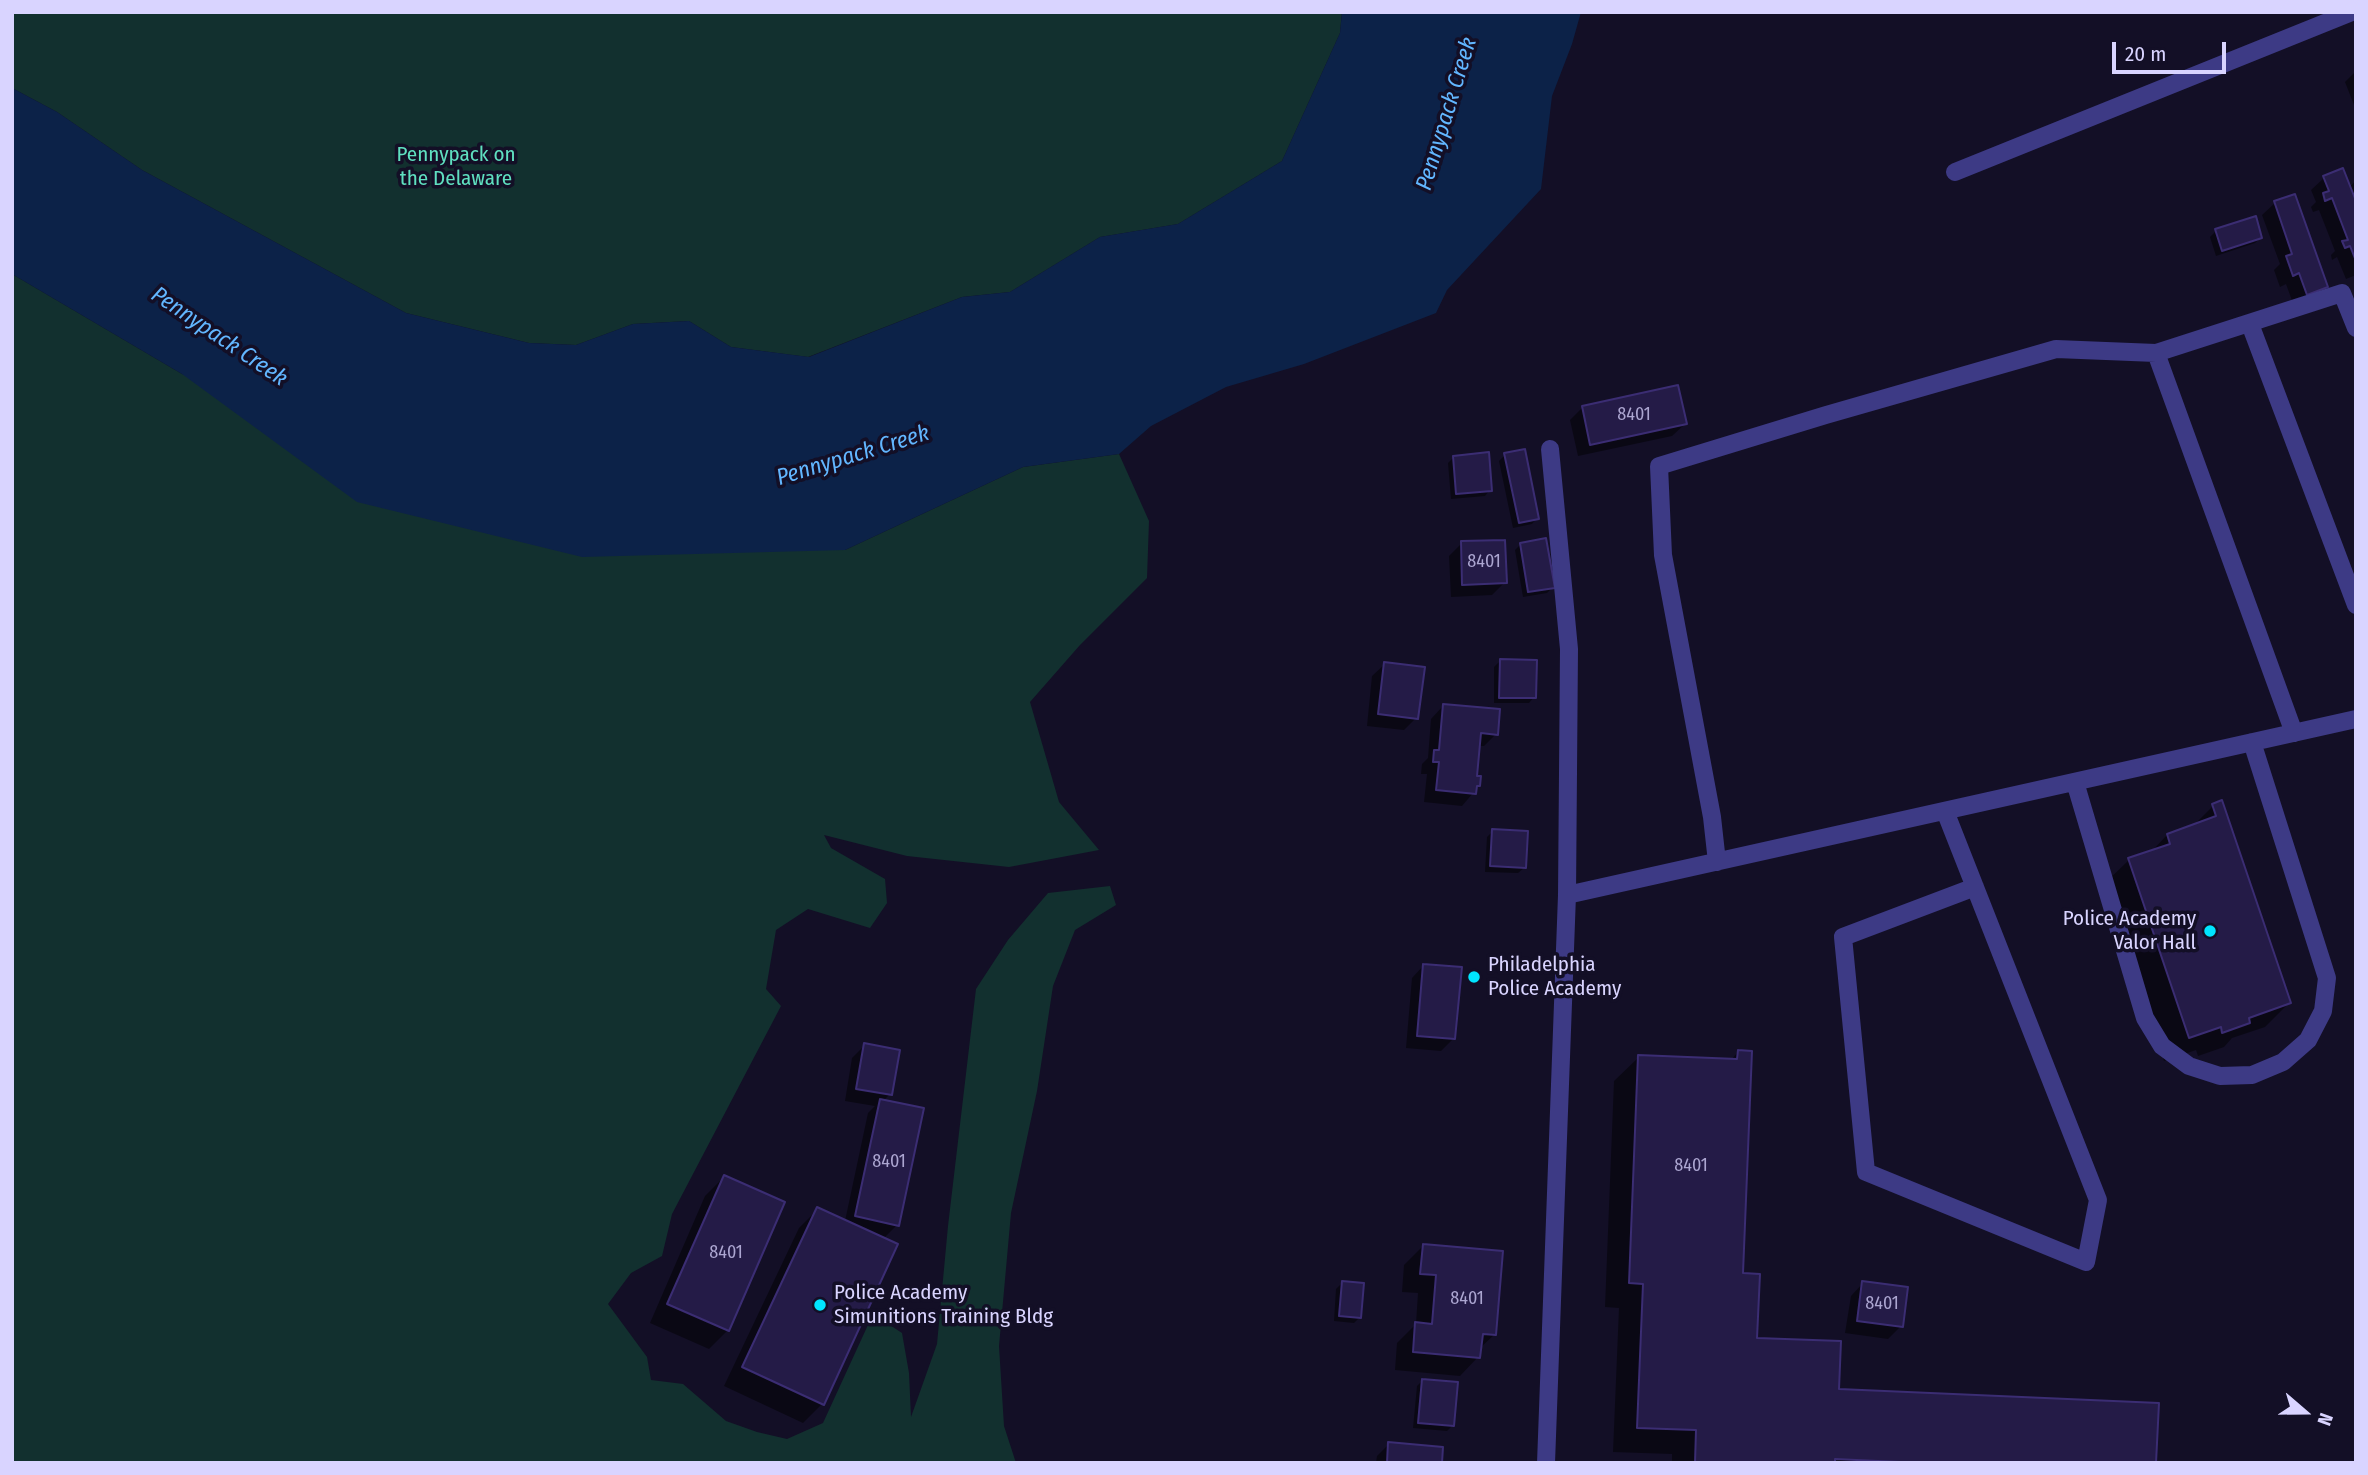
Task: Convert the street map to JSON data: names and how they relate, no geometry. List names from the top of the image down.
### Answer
{
  "water": ["Pennypack Creek"],
  "parks": ["Pennypack on the Delaware"],
  "places": ["Police Academy Valor Hall", "Philadelphia Police Academy", "Police Academy Simunitions Training Bldg"],
  "house_numbers": [
    "8401",
    "8401",
    "8401",
    "8401",
    "8401",
    "8401",
    "8401"
  ],
  "scale_bar": "20 m",
  "north": "right"
}
